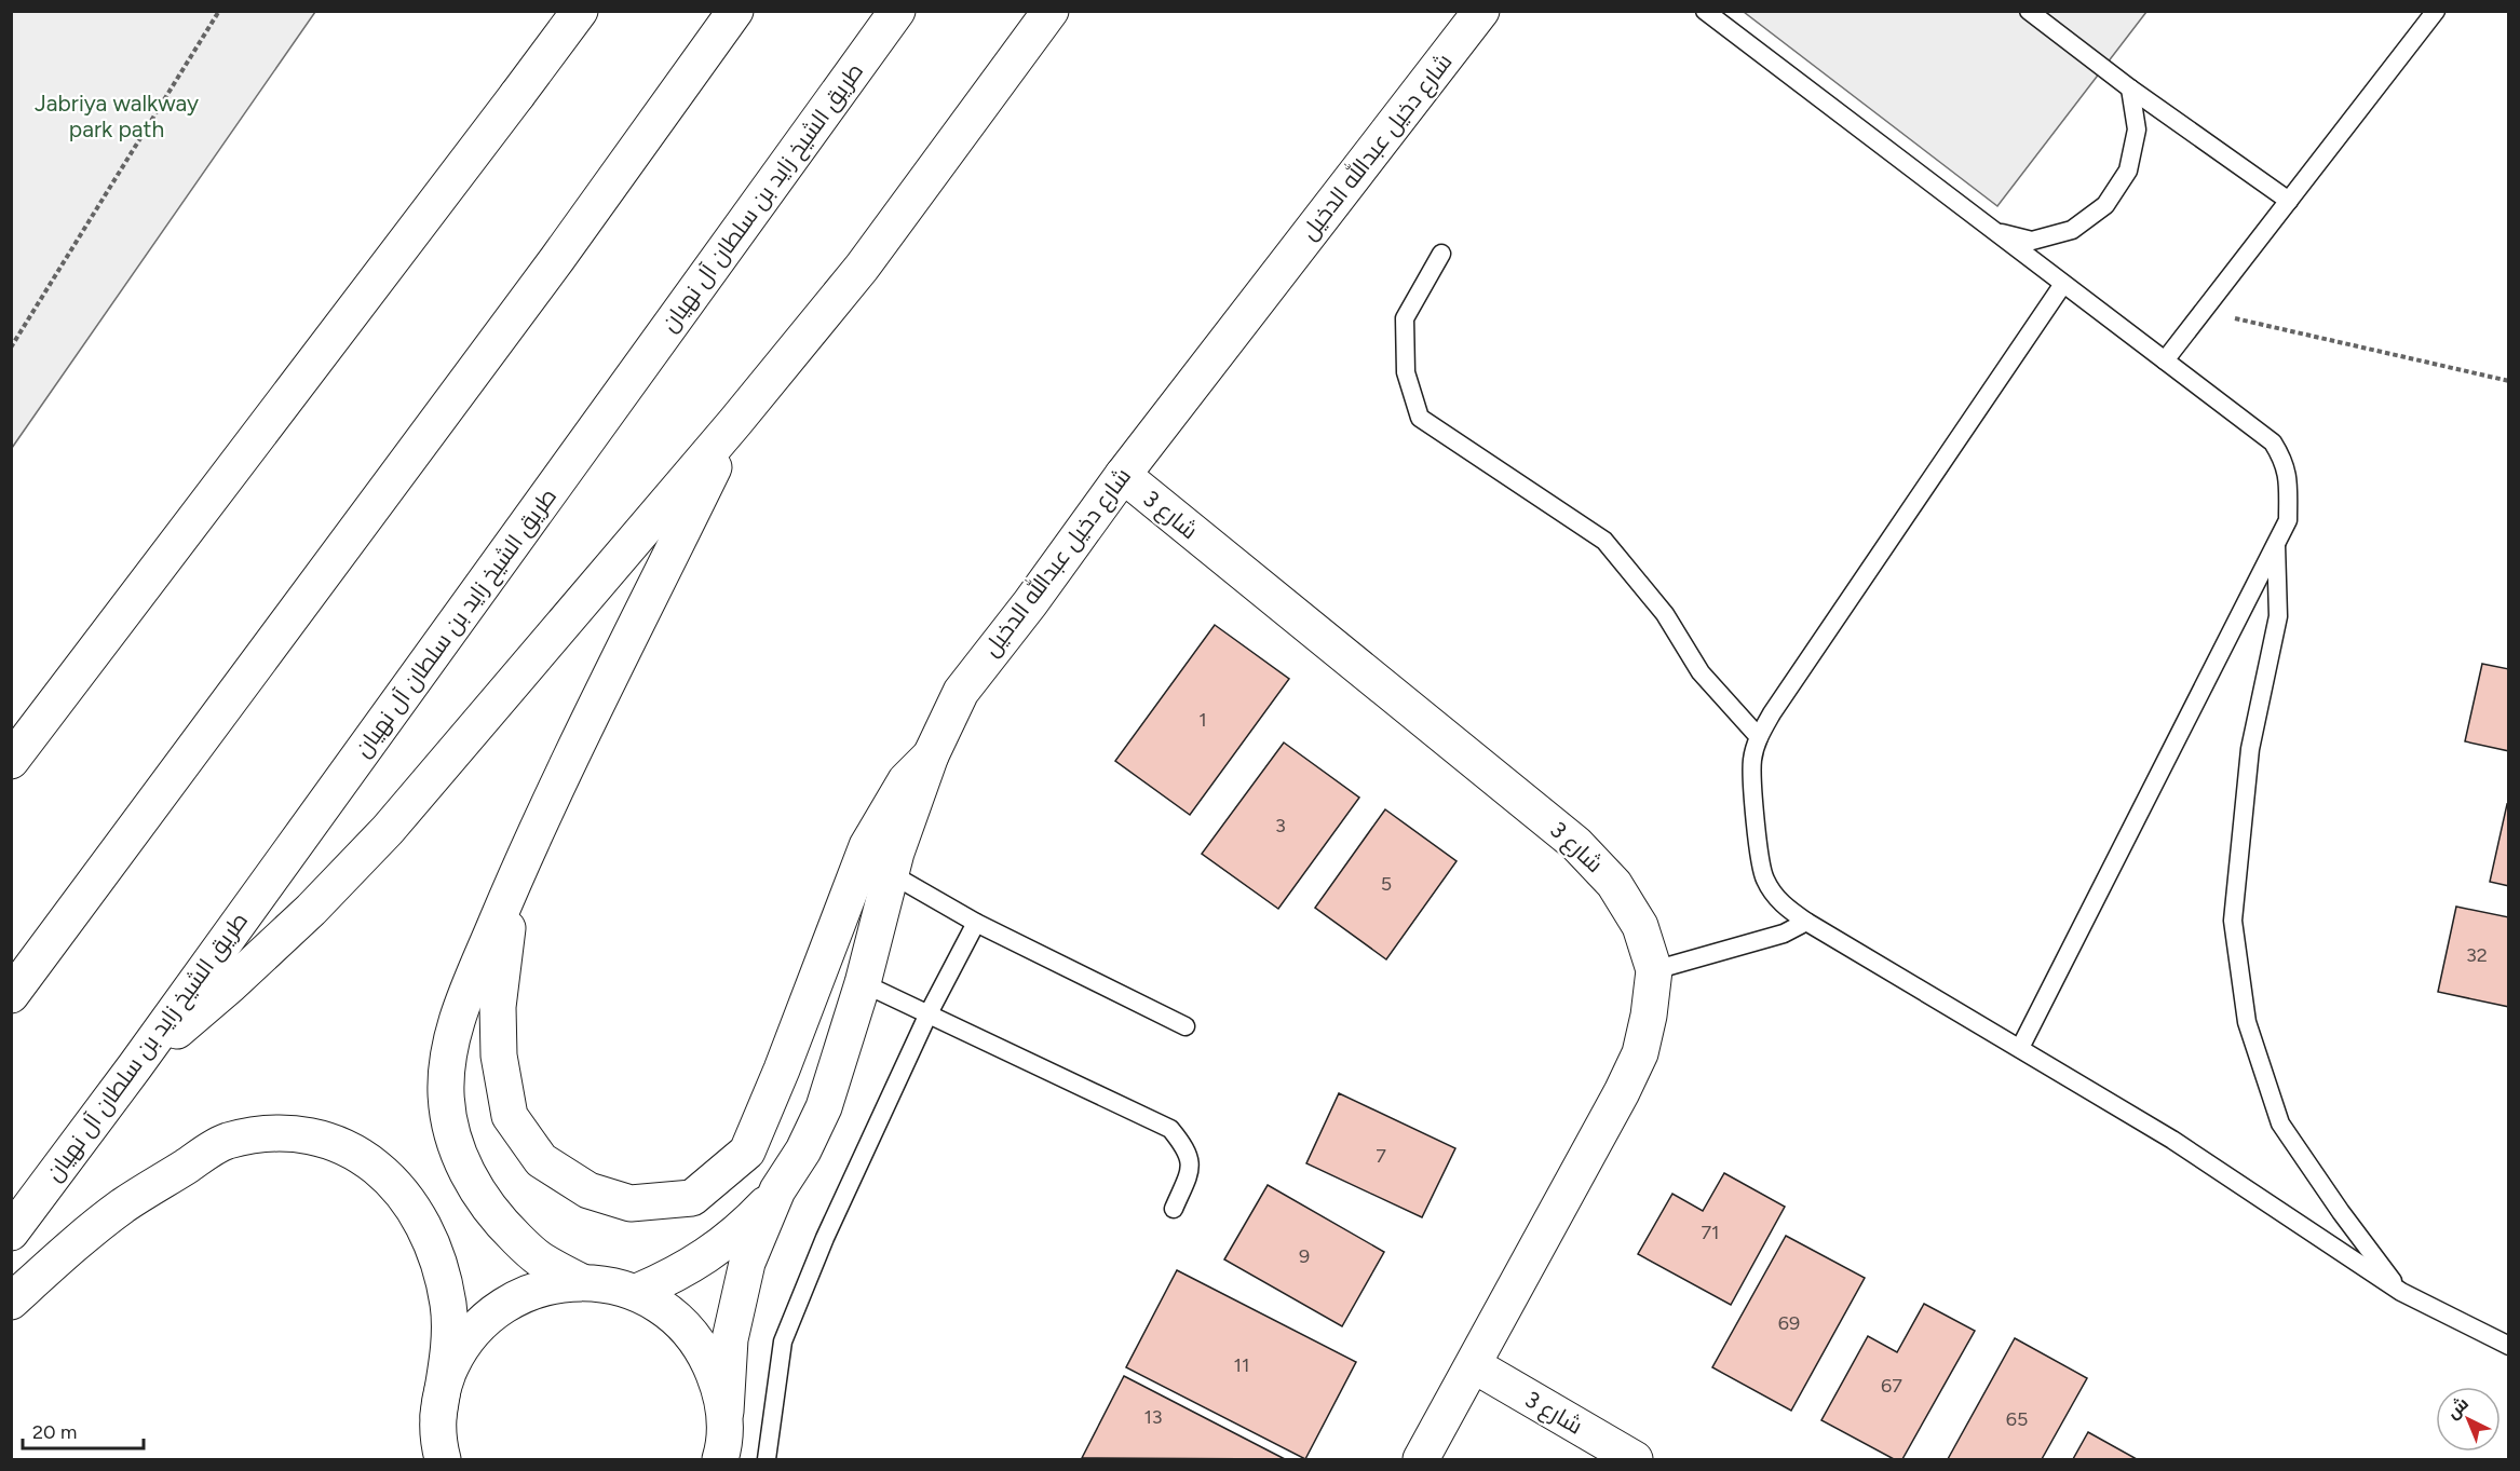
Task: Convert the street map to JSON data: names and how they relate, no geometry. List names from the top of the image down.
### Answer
{
  "streets": {
    "main road": ["شارع دخيل عبدالله الدخيل", "طريق الشيخ زايد بن سلطان آل نهيان", "شارع 3"]
  },
  "crossings": [
    ["شارع دخيل عبدالله الدخيل", "شارع 3"]
  ],
  "parks": ["Jabriya walkway park path"],
  "house_numbers": [
    "1",
    "3",
    "5",
    "32",
    "7",
    "71",
    "9",
    "69",
    "11",
    "67",
    "13",
    "65"
  ],
  "scale_bar": "20 m",
  "north": "top left"
}
